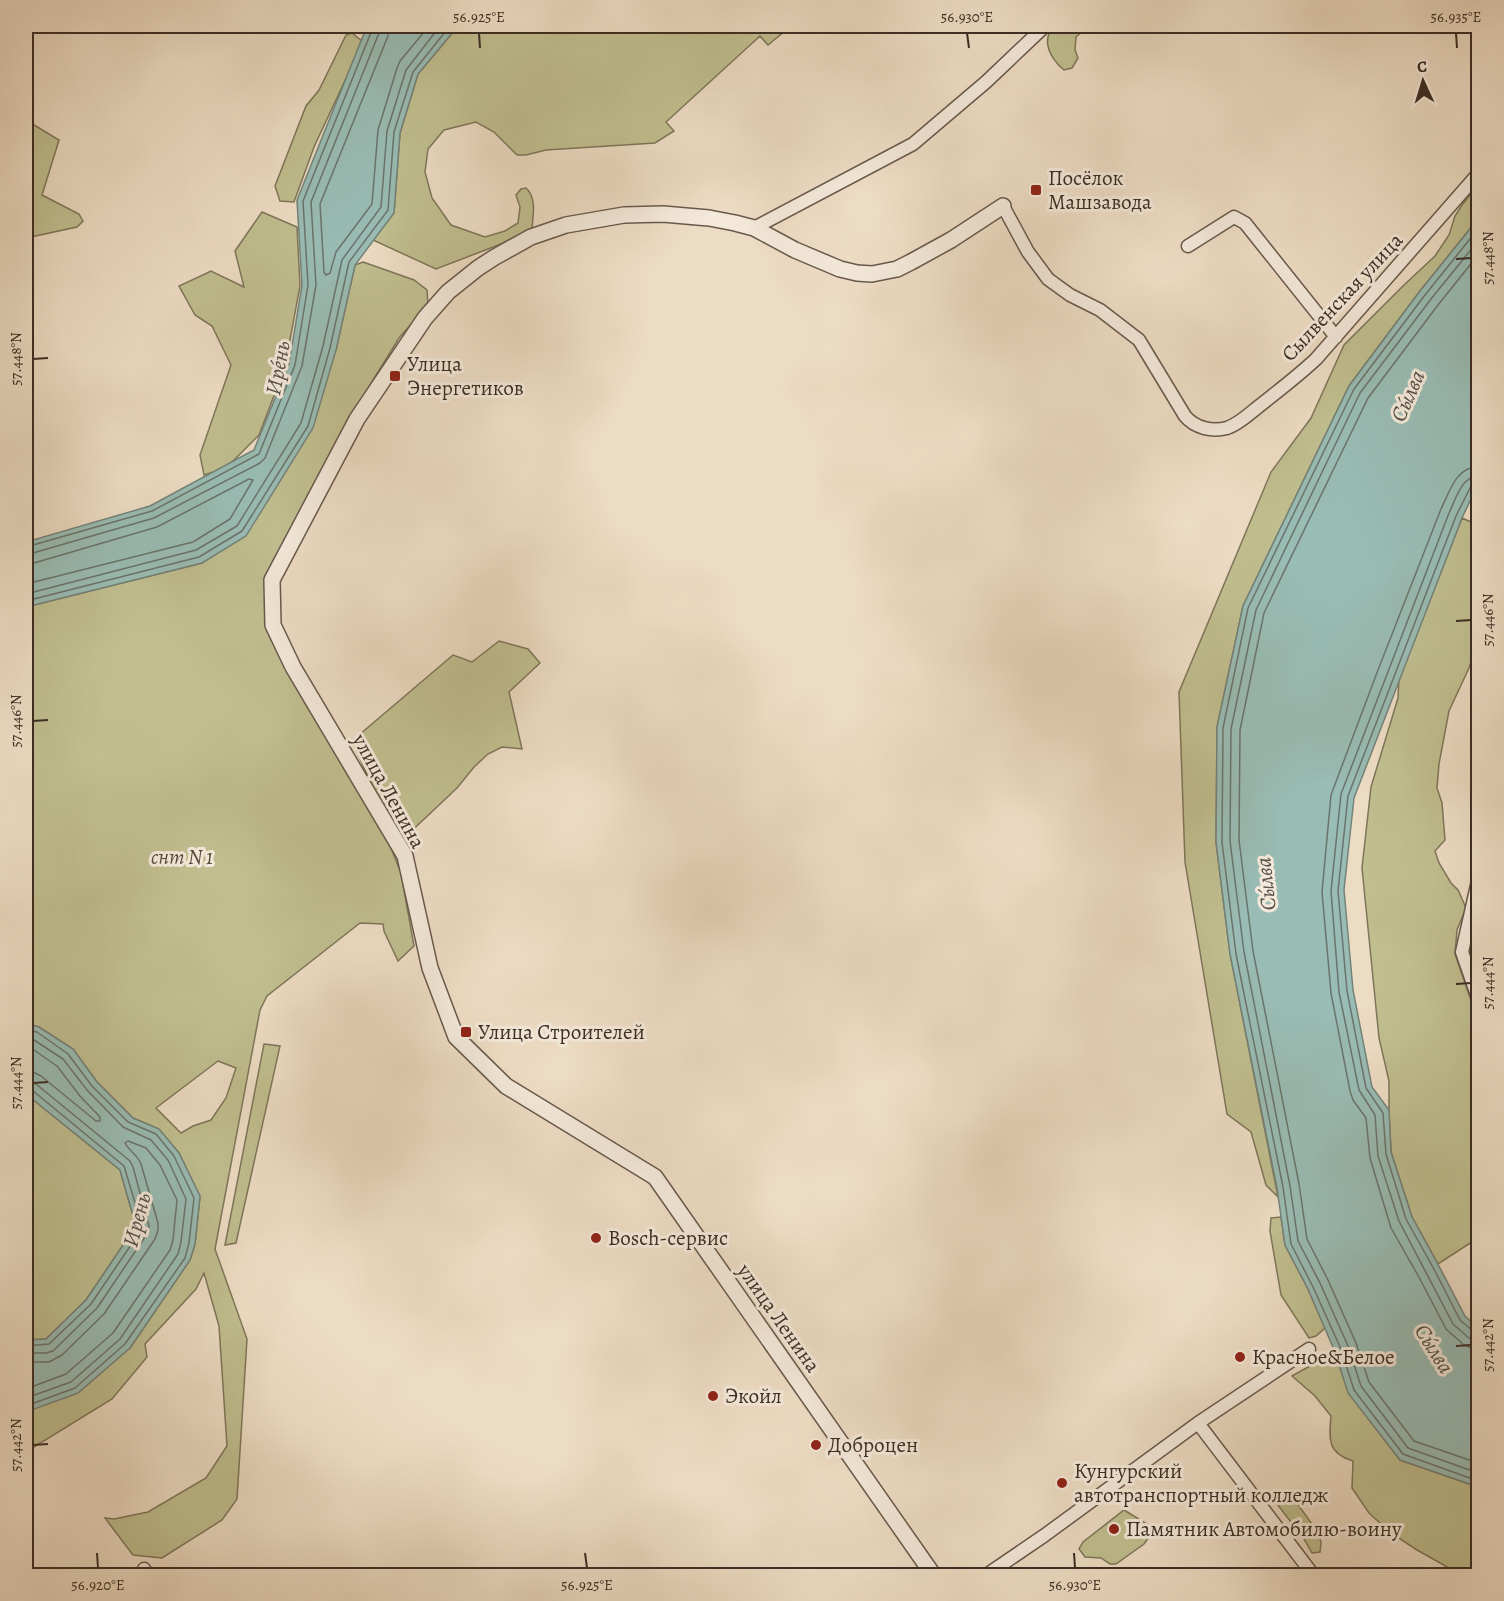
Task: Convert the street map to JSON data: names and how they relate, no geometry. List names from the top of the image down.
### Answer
{
  "streets": {
    "street": ["Сылвенская улица", "улица Ленина"]
  },
  "water": ["Ире́нь", "Сы́лва", "Ирень"],
  "parks": ["снт N 1"],
  "places": {
    "transit": ["Посёлок Машзавода", "Улица Энергетиков", "Улица Строителей"],
    "other": [
      "Bosch-сервис",
      "Красное&Белое",
      "Экойл",
      "Доброцен",
      "Кунгурский автотранспортный колледж",
      "Памятник Автомобилю-воину"
    ]
  },
  "north": "top",
  "coordinates": [
    "56.925°E",
    "56.930°E",
    "56.935°E",
    "57.448°N",
    "57.446°N",
    "57.444°N",
    "57.442°N",
    "56.920°E"
  ]
}
